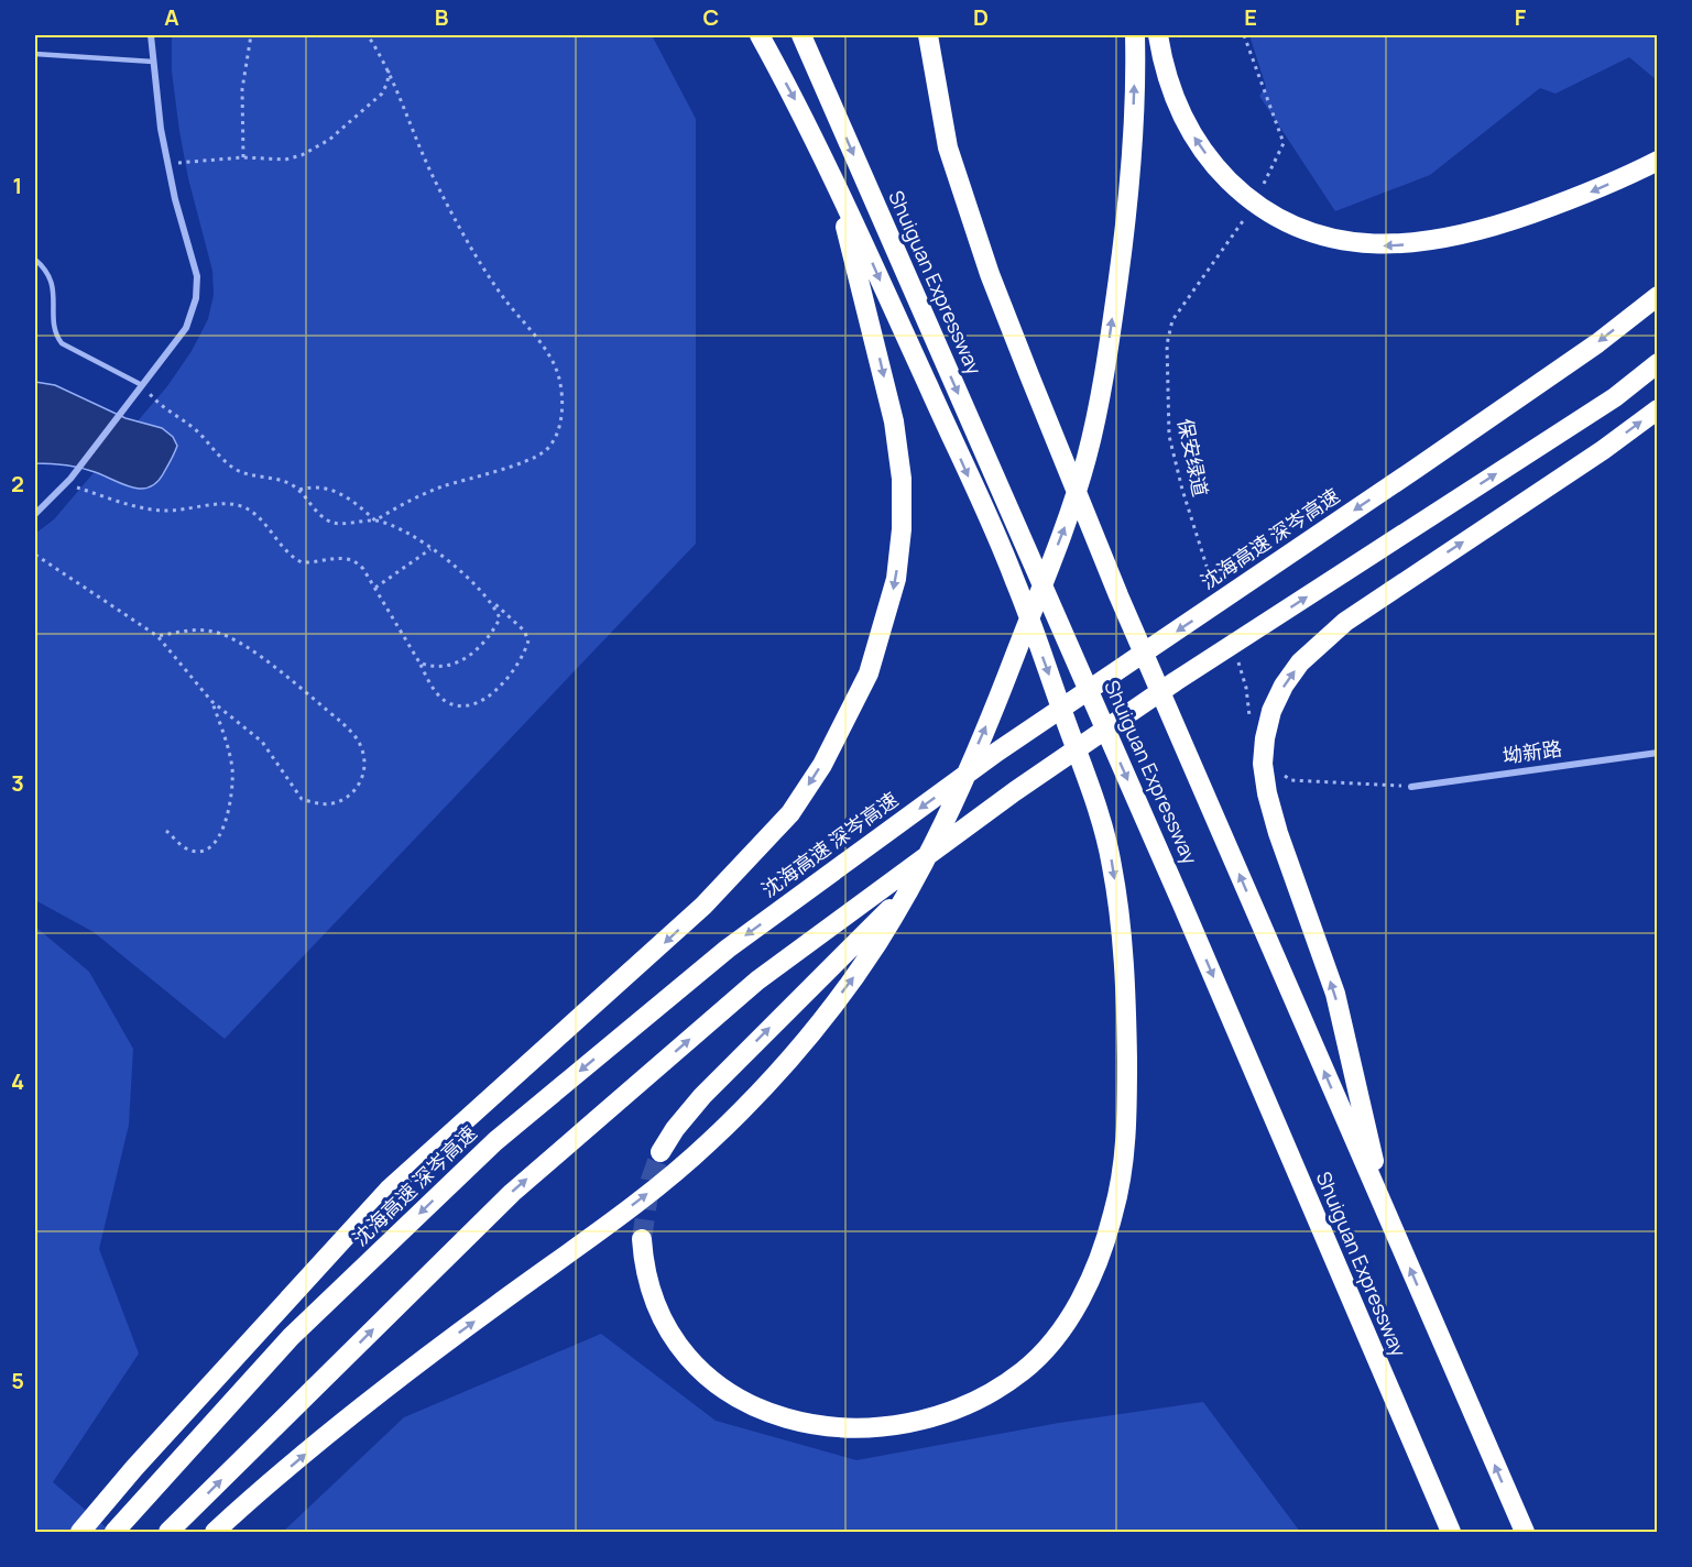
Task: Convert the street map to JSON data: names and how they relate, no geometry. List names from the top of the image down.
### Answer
{
  "streets": {
    "highway": ["Shuiguan Expressway", "沈海高速 深岑高速"],
    "street": ["坳新路"],
    "path": ["保安绿道"]
  },
  "grid": {
    "columns": [
      "A",
      "B",
      "C",
      "D",
      "E",
      "F"
    ],
    "rows": [
      "1",
      "2",
      "3",
      "4",
      "5"
    ]
  }
}
